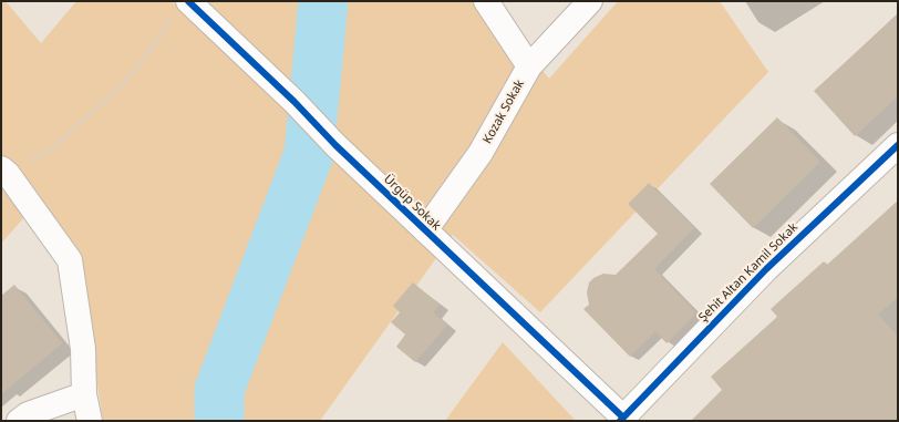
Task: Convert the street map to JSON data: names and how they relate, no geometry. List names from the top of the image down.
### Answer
{
  "streets": {
    "street": ["Kozak Sokak", "Ürgüp Sokak", "Şehit Altan Kamil Sokak"]
  },
  "crossings": [
    ["Kozak Sokak", "Ürgüp Sokak"],
    ["Ürgüp Sokak", "Şehit Altan Kamil Sokak"]
  ]
}
